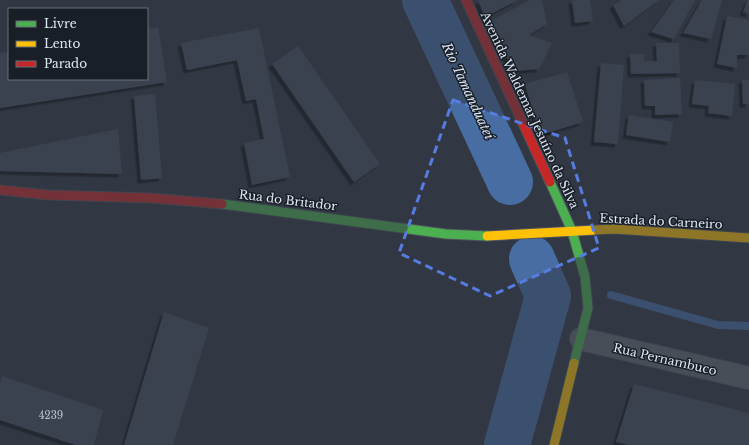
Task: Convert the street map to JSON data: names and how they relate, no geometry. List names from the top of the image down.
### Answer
{
  "streets": {
    "street": [
      "Avenida Waldemar Jesuíno da Silva",
      "Rua do Britador",
      "Estrada do Carneiro",
      "Rua Pernambuco"
    ]
  },
  "crossings": [
    ["Avenida Waldemar Jesuíno da Silva", "Rua do Britador"],
    ["Avenida Waldemar Jesuíno da Silva", "Estrada do Carneiro"],
    ["Avenida Waldemar Jesuíno da Silva", "Rua Pernambuco"],
    ["Rua do Britador", "Estrada do Carneiro"]
  ],
  "water": ["Rio Tamanduateí"],
  "house_numbers": ["4239"],
  "legend": ["Livre", "Lento", "Parado"]
}
